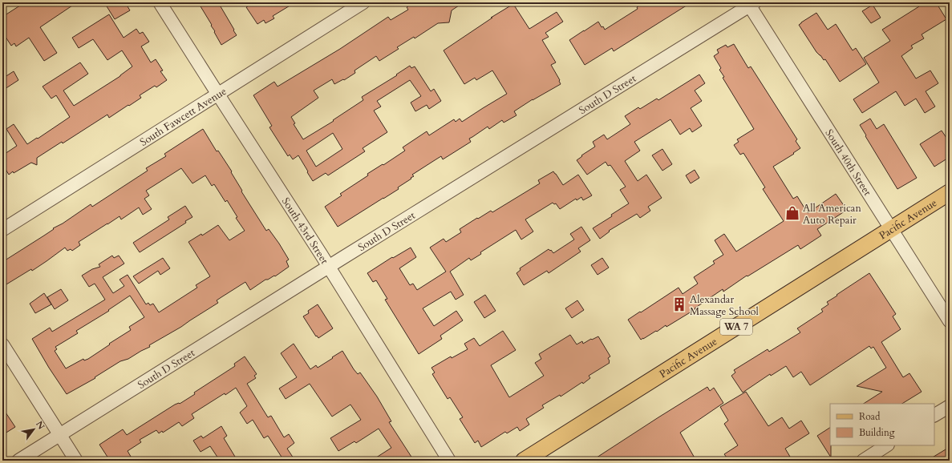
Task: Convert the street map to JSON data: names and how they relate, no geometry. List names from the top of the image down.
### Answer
{
  "streets": {
    "main road": ["Pacific Avenue", "WA 7"],
    "street": [
      "South D Street",
      "South Fawcett Avenue",
      "South 40th Street",
      "South 43rd Street"
    ]
  },
  "crossings": [
    ["South D Street", "South 40th Street"],
    ["South D Street", "South 43rd Street"],
    ["South Fawcett Avenue", "South 43rd Street"],
    ["South 40th Street", "Pacific Avenue"]
  ],
  "places": {
    "shop": ["All American Auto Repair"],
    "building": ["Alexandar Massage School"]
  },
  "legend": ["Road", "Building"],
  "north": "top right"
}
